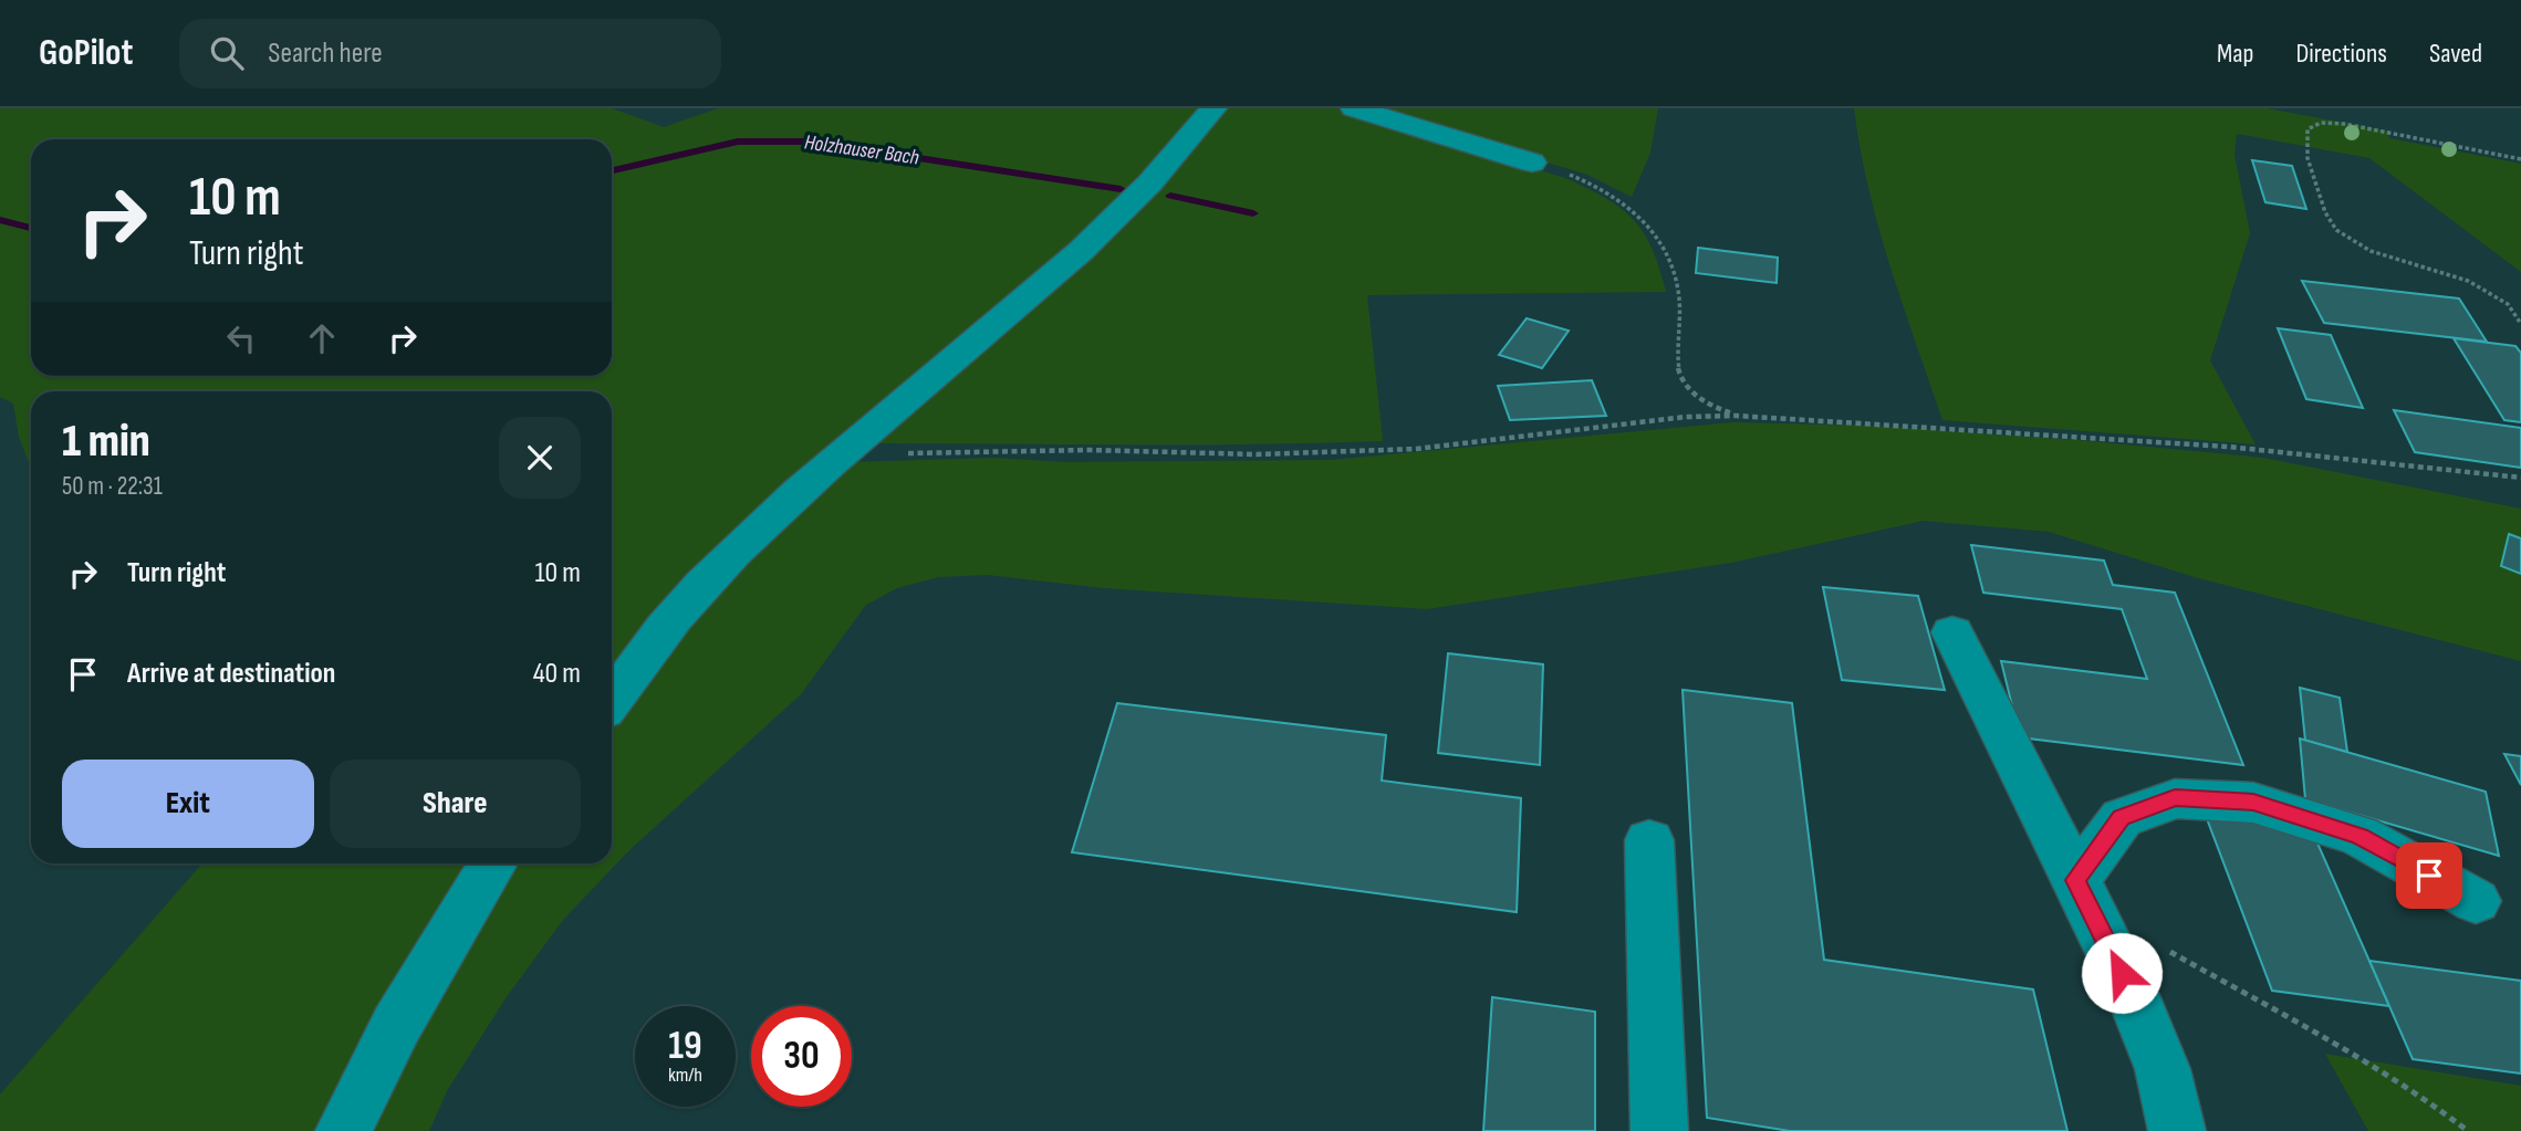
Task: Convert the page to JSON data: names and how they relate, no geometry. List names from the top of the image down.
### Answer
{
  "water": ["Holzhauser Bach"],
  "page": {
    "header": "GoPilot",
    "search": "Search here",
    "nav": ["Map", "Directions", "Saved"],
    "turn": ["10 m", "Turn right"],
    "heading": ["1 min", "50 m · 22:31"],
    "list": [
      {
        "name": "Turn right",
        "value": "10 m"
      },
      {
        "name": "Arrive at destination",
        "value": "40 m"
      }
    ],
    "buttons": ["Exit", "Share"],
    "speed": "19 km/h",
    "limit": "30"
  }
}
